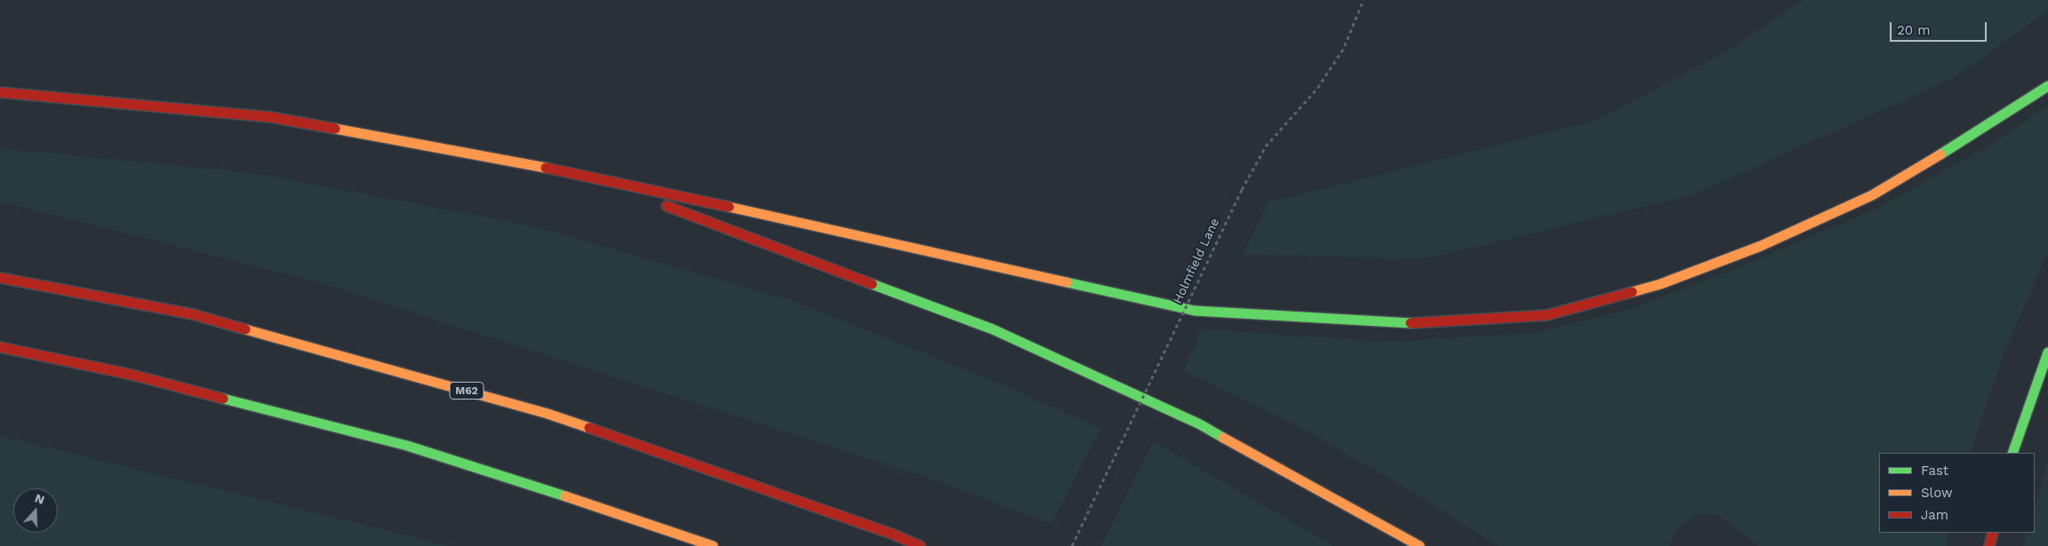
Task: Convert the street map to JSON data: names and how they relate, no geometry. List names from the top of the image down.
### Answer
{
  "streets": {
    "highway": ["M62"],
    "path": ["Holmfield Lane"]
  },
  "legend": ["Fast", "Slow", "Jam"],
  "scale_bar": "20 m",
  "north": "top"
}
